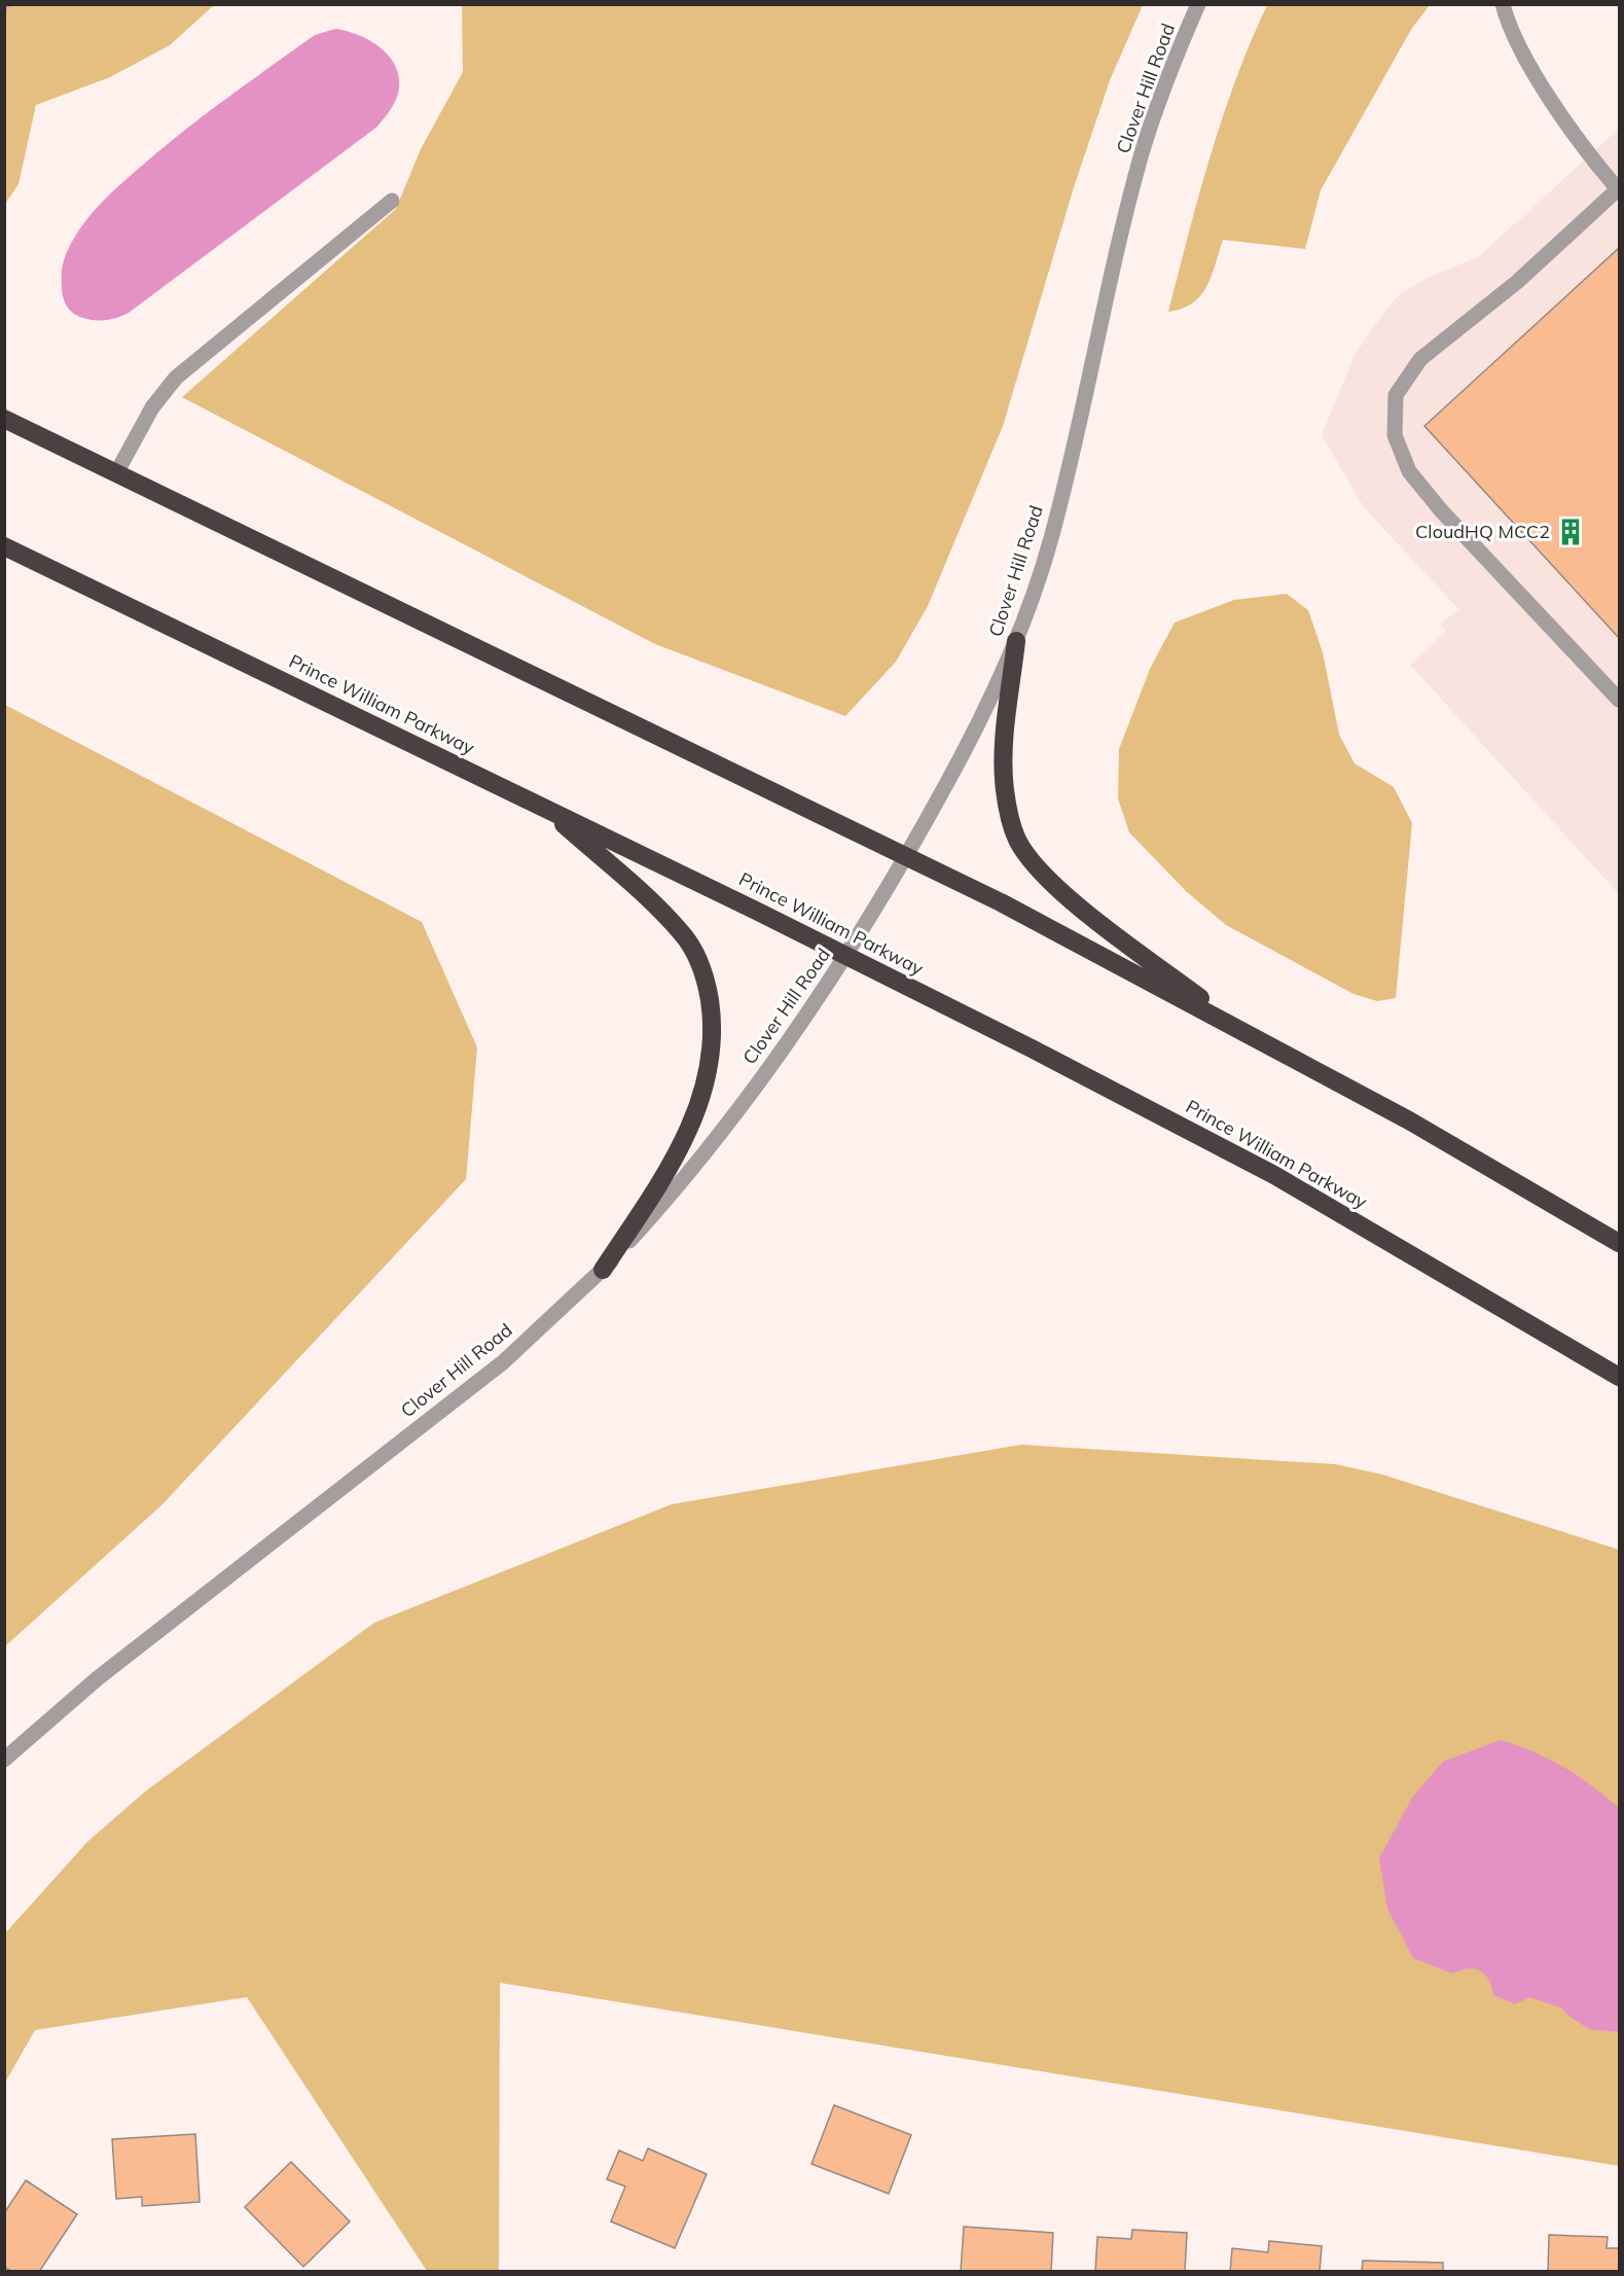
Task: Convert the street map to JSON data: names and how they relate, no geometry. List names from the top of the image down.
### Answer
{
  "streets": {
    "highway": ["Prince William Parkway"],
    "street": ["Clover Hill Road"]
  },
  "crossings": [
    ["Clover Hill Road", "Prince William Parkway"]
  ],
  "places": {
    "building": ["CloudHQ MCC2"]
  }
}
